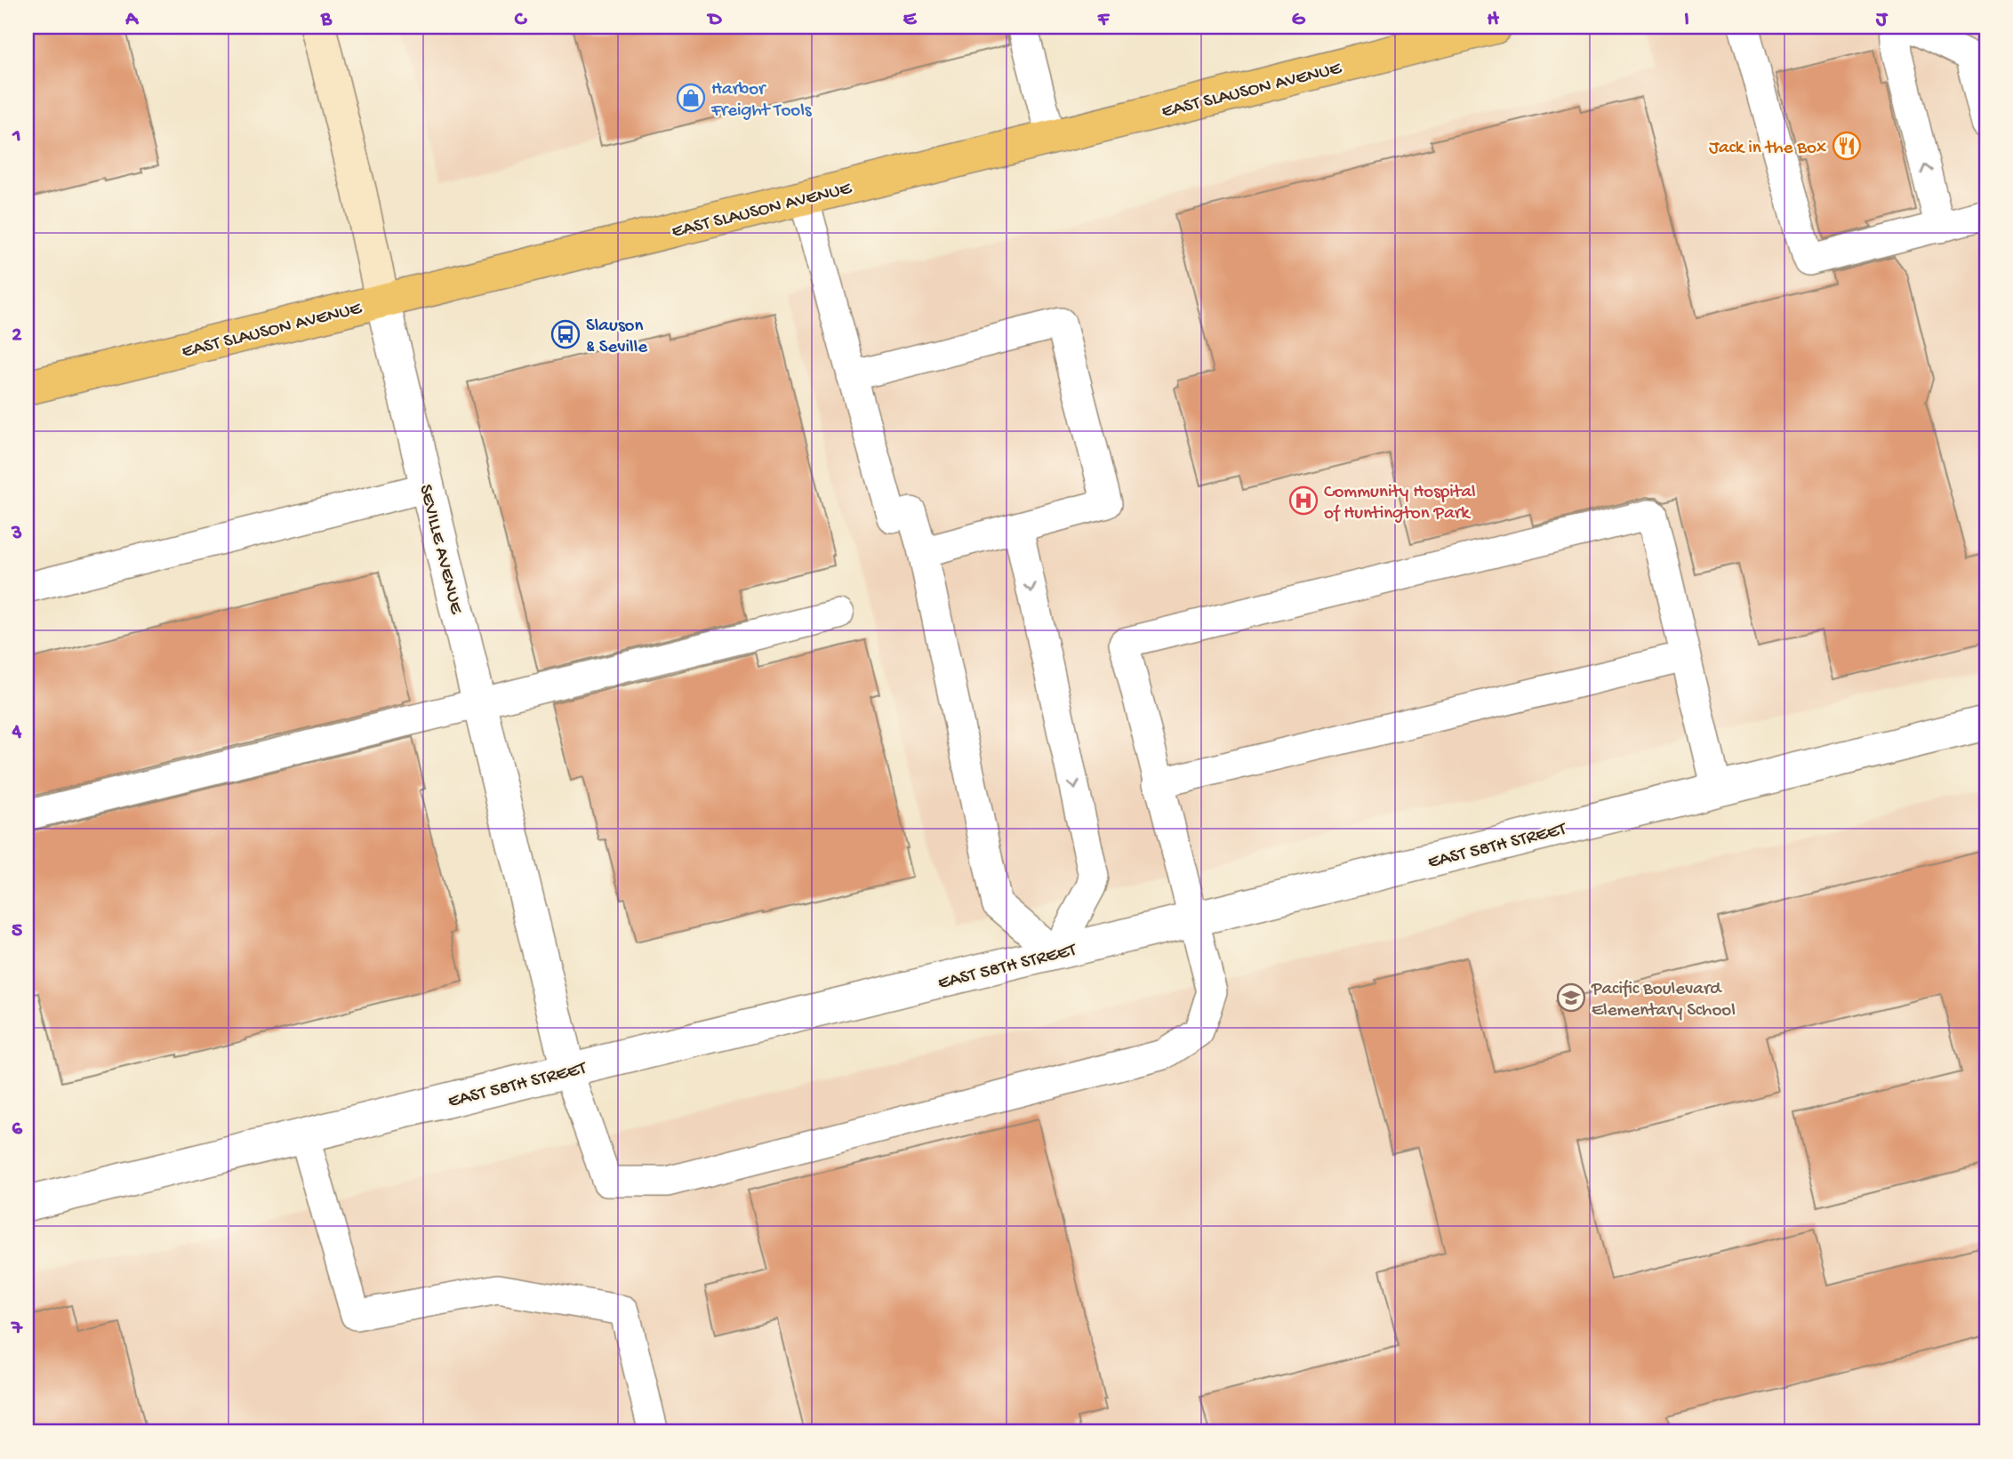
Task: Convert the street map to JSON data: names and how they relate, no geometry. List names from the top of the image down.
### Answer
{
  "streets": {
    "main road": ["EAST SLAUSON AVENUE"],
    "street": ["SEVILLE AVENUE", "EAST 58TH STREET"]
  },
  "crossings": [
    ["EAST SLAUSON AVENUE", "SEVILLE AVENUE"],
    ["SEVILLE AVENUE", "EAST 58TH STREET"]
  ],
  "places": {
    "shop": ["Harbor Freight Tools"],
    "restaurant": ["Jack in the Box"],
    "bus stop": ["Slauson & Seville"],
    "hospital": ["Community Hospital of Huntington Park"],
    "school or university": ["Pacific Boulevard Elementary School"]
  },
  "grid": {
    "columns": [
      "A",
      "B",
      "C",
      "D",
      "E",
      "F",
      "G",
      "H",
      "I",
      "J"
    ],
    "rows": [
      "1",
      "2",
      "3",
      "4",
      "5",
      "6",
      "7"
    ]
  }
}
